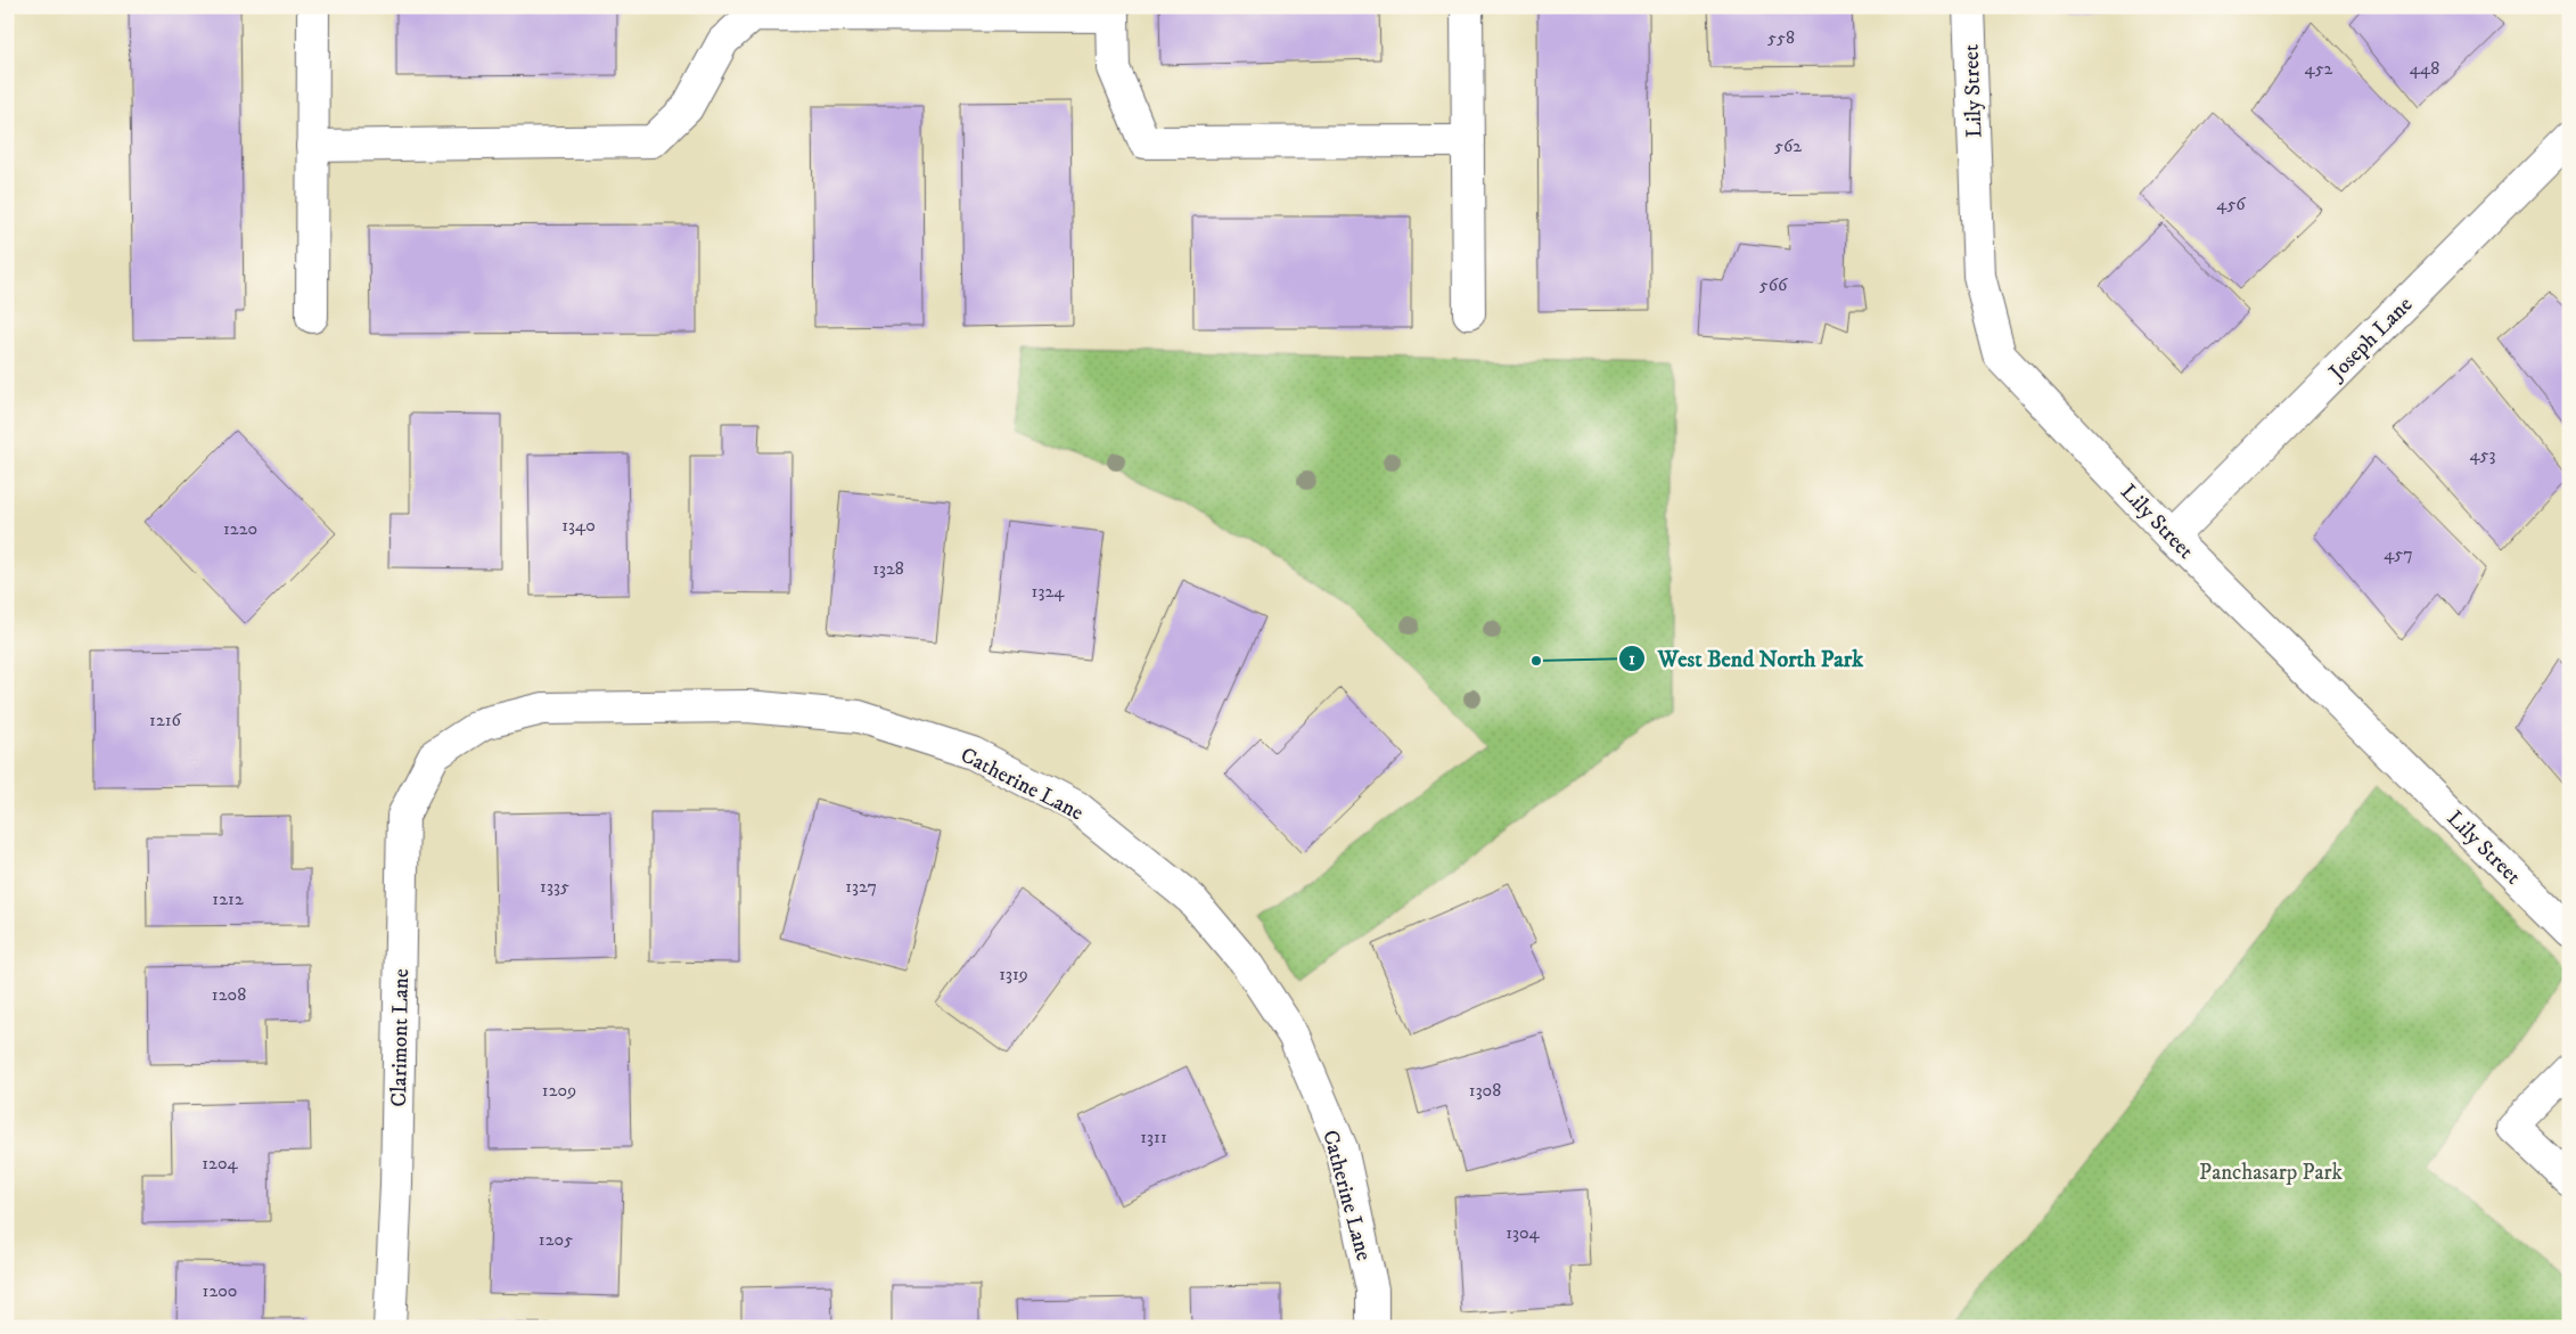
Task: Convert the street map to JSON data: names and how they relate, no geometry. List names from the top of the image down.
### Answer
{
  "streets": {
    "street": [
      "Lily Street",
      "Joseph Lane",
      "Catherine Lane",
      "Clarimont Lane"
    ]
  },
  "crossings": [
    ["Lily Street", "Joseph Lane"],
    ["Catherine Lane", "Clarimont Lane"]
  ],
  "parks": ["Panchasarp Park"],
  "places": ["West Bend North Park"],
  "house_numbers": [
    "558",
    "452",
    "448",
    "562",
    "456",
    "566",
    "453",
    "1340",
    "1220",
    "457",
    "1328",
    "1324",
    "1216",
    "1335",
    "1327",
    "1212",
    "1319",
    "1208",
    "1209",
    "1308",
    "1311",
    "1204",
    "1304",
    "1205",
    "1200"
  ]
}
